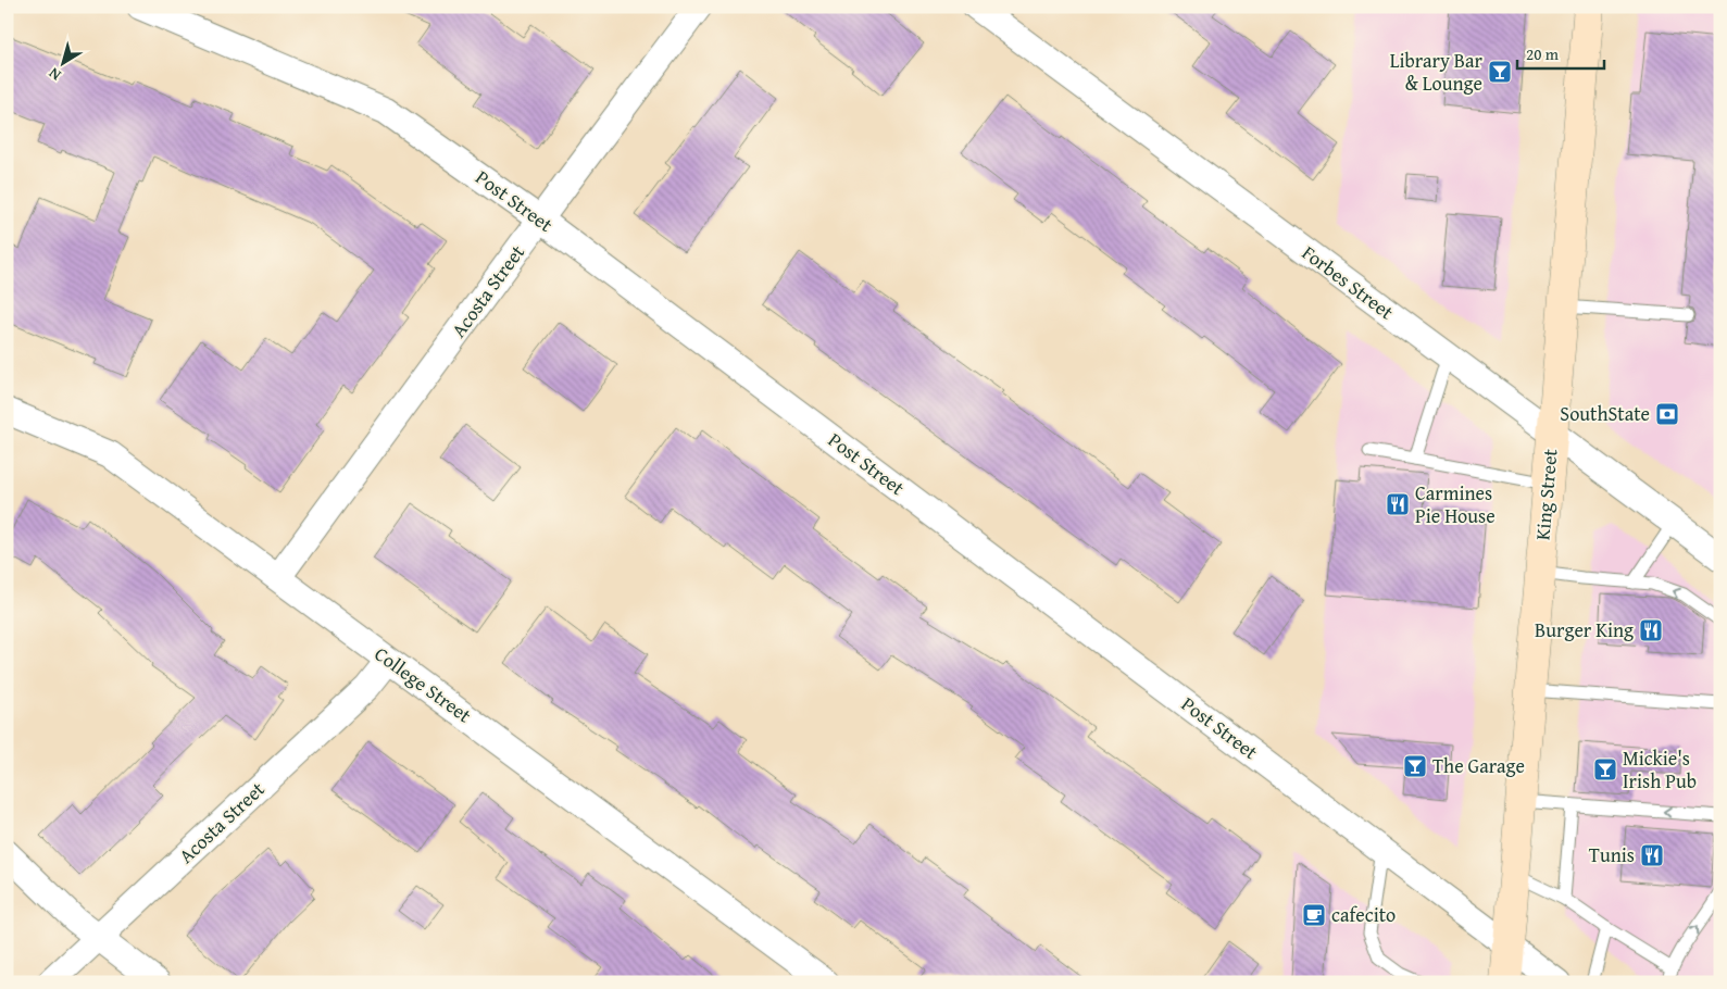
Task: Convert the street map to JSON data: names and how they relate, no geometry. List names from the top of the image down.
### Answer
{
  "streets": {
    "main road": ["King Street"],
    "street": [
      "Post Street",
      "Forbes Street",
      "Acosta Street",
      "College Street"
    ]
  },
  "crossings": [
    ["Post Street", "Acosta Street"],
    ["Post Street", "King Street"],
    ["Forbes Street", "King Street"],
    ["Acosta Street", "College Street"]
  ],
  "places": {
    "bar": ["Library Bar & Lounge", "The Garage", "Mickie's Irish Pub"],
    "bank": ["SouthState"],
    "restaurant": ["Carmines Pie House", "Burger King", "Tunis"],
    "cafe": ["cafecito"]
  },
  "scale_bar": "20 m",
  "north": "bottom left"
}
